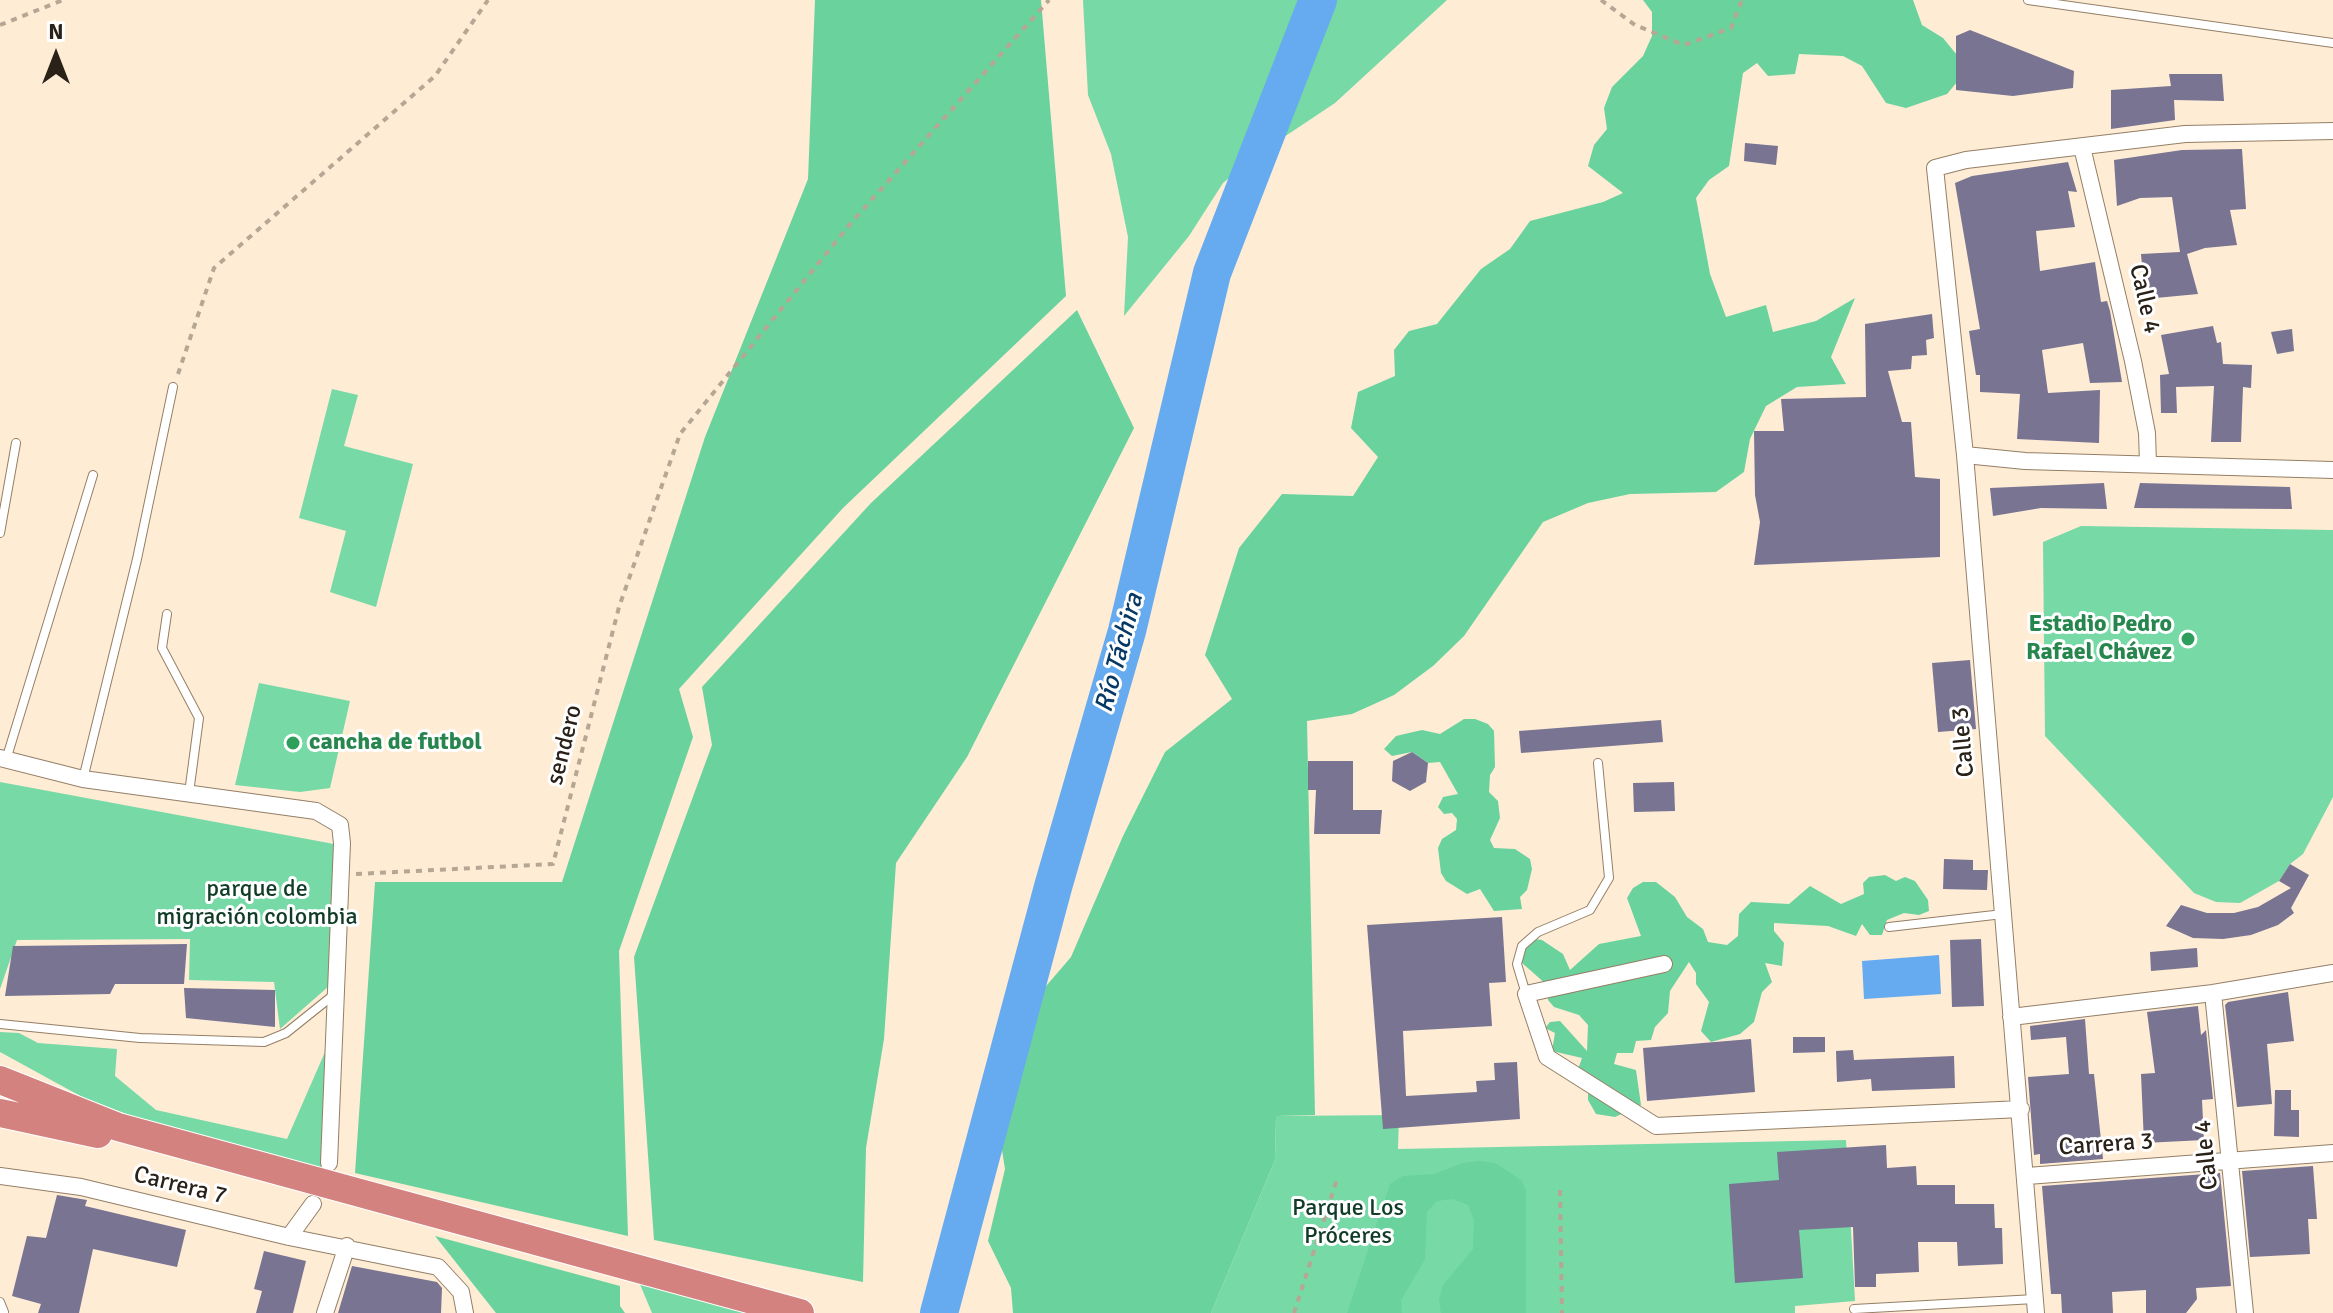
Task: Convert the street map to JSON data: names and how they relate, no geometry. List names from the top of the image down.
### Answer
{
  "streets": {
    "street": [
      "Calle 4",
      "Calle 3",
      "Carrera 3",
      "Carrera 7"
    ],
    "path": ["sendero"]
  },
  "crossings": [
    ["Calle 4", "Calle 3"],
    ["Calle 4", "Carrera 3"],
    ["Calle 3", "Carrera 3"]
  ],
  "water": ["Río Táchira"],
  "parks": ["parque de migración colombia", "Parque Los Próceres"],
  "places": ["Estadio Pedro Rafael Chávez", "cancha de futbol"],
  "north": "top"
}
